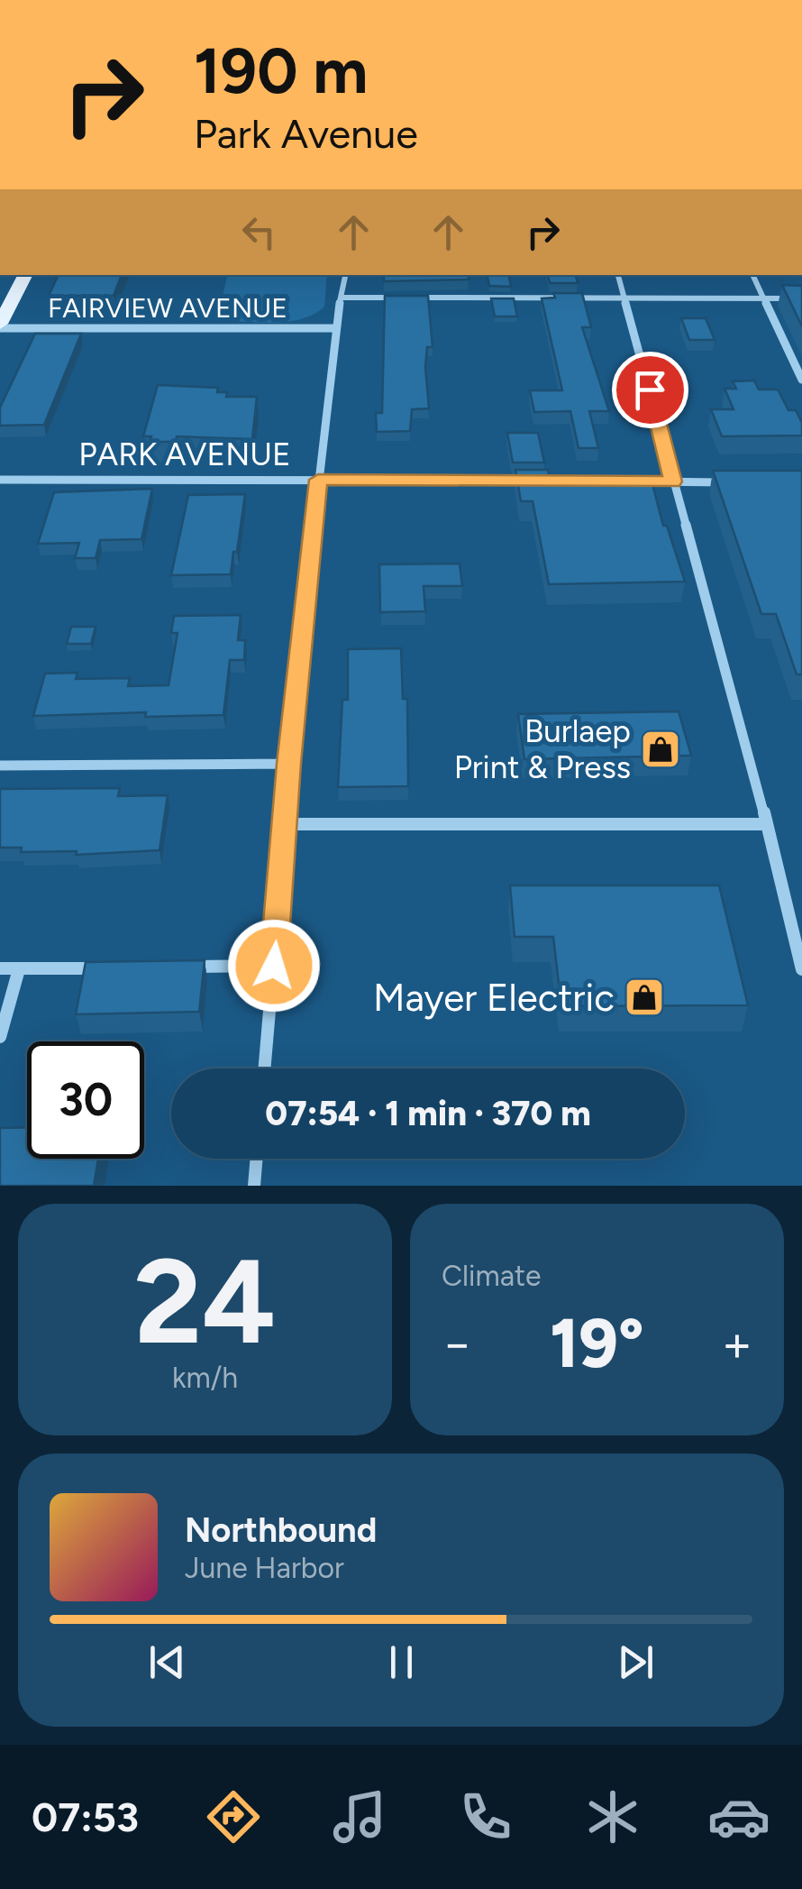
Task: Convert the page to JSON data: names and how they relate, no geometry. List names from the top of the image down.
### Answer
{
  "streets": {
    "street": ["FAIRVIEW AVENUE", "PARK AVENUE"]
  },
  "places": {
    "shop": ["Burlaep Print & Press", "Mayer Electric"]
  },
  "page": {
    "turn": ["190 m", "Park Avenue"],
    "limit": "30",
    "trip": "07:54 · 1 min · 370 m",
    "tile": [
      ["24", "km/h"],
      "Climate"
    ],
    "heat": ["−", "19°", "+"],
    "song": ["Northbound", "June Harbor"],
    "tabs": "07:53"
  }
}
